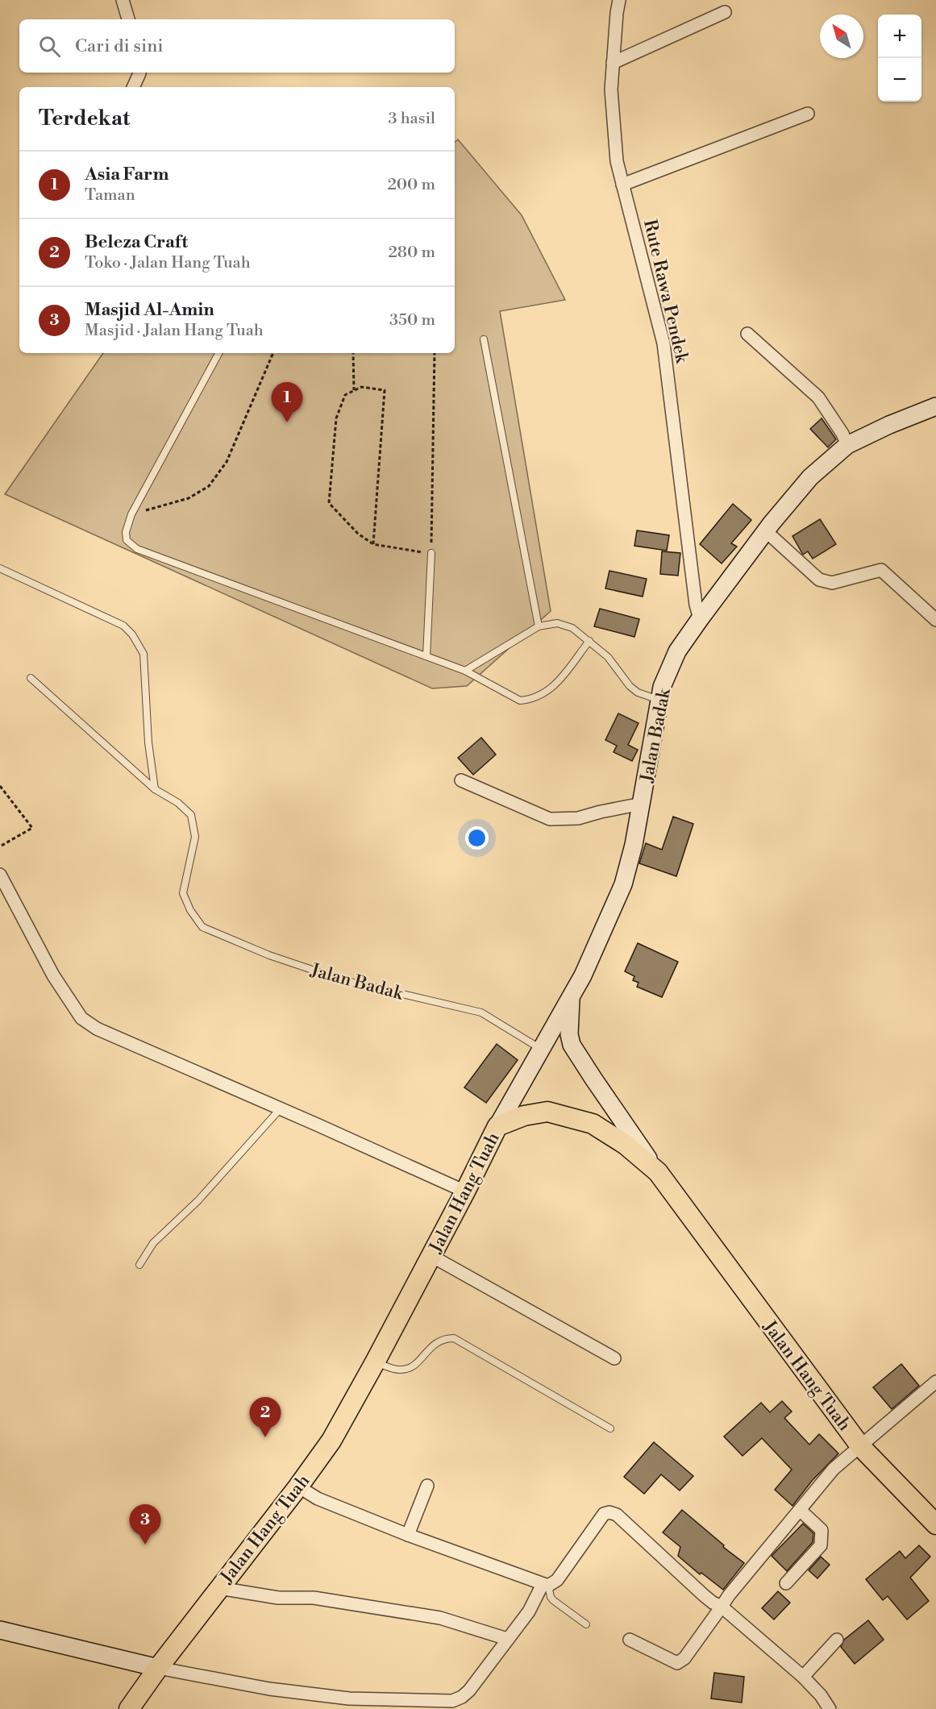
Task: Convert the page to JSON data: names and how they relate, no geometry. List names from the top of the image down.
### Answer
{
  "streets": {
    "main road": ["Jalan Hang Tuah"],
    "street": ["Rute Rawa Pendek", "Jalan Badak"]
  },
  "crossings": [
    ["Rute Rawa Pendek", "Jalan Badak"],
    ["Jalan Badak", "Jalan Hang Tuah"]
  ],
  "north": "top left",
  "page": {
    "map_buttons": ["+", "−"],
    "search": "Cari di sini",
    "heading": ["Terdekat", "3 hasil"],
    "list": [
      {
        "mark": "1",
        "name": "Asia Farm",
        "note": "Taman",
        "value": "200 m"
      },
      {
        "mark": "2",
        "name": "Beleza Craft",
        "note": "Toko · Jalan Hang Tuah",
        "value": "280 m"
      },
      {
        "mark": "3",
        "name": "Masjid Al-Amin",
        "note": "Masjid · Jalan Hang Tuah",
        "value": "350 m"
      }
    ],
    "pins": ["1", "2", "3"]
  }
}
